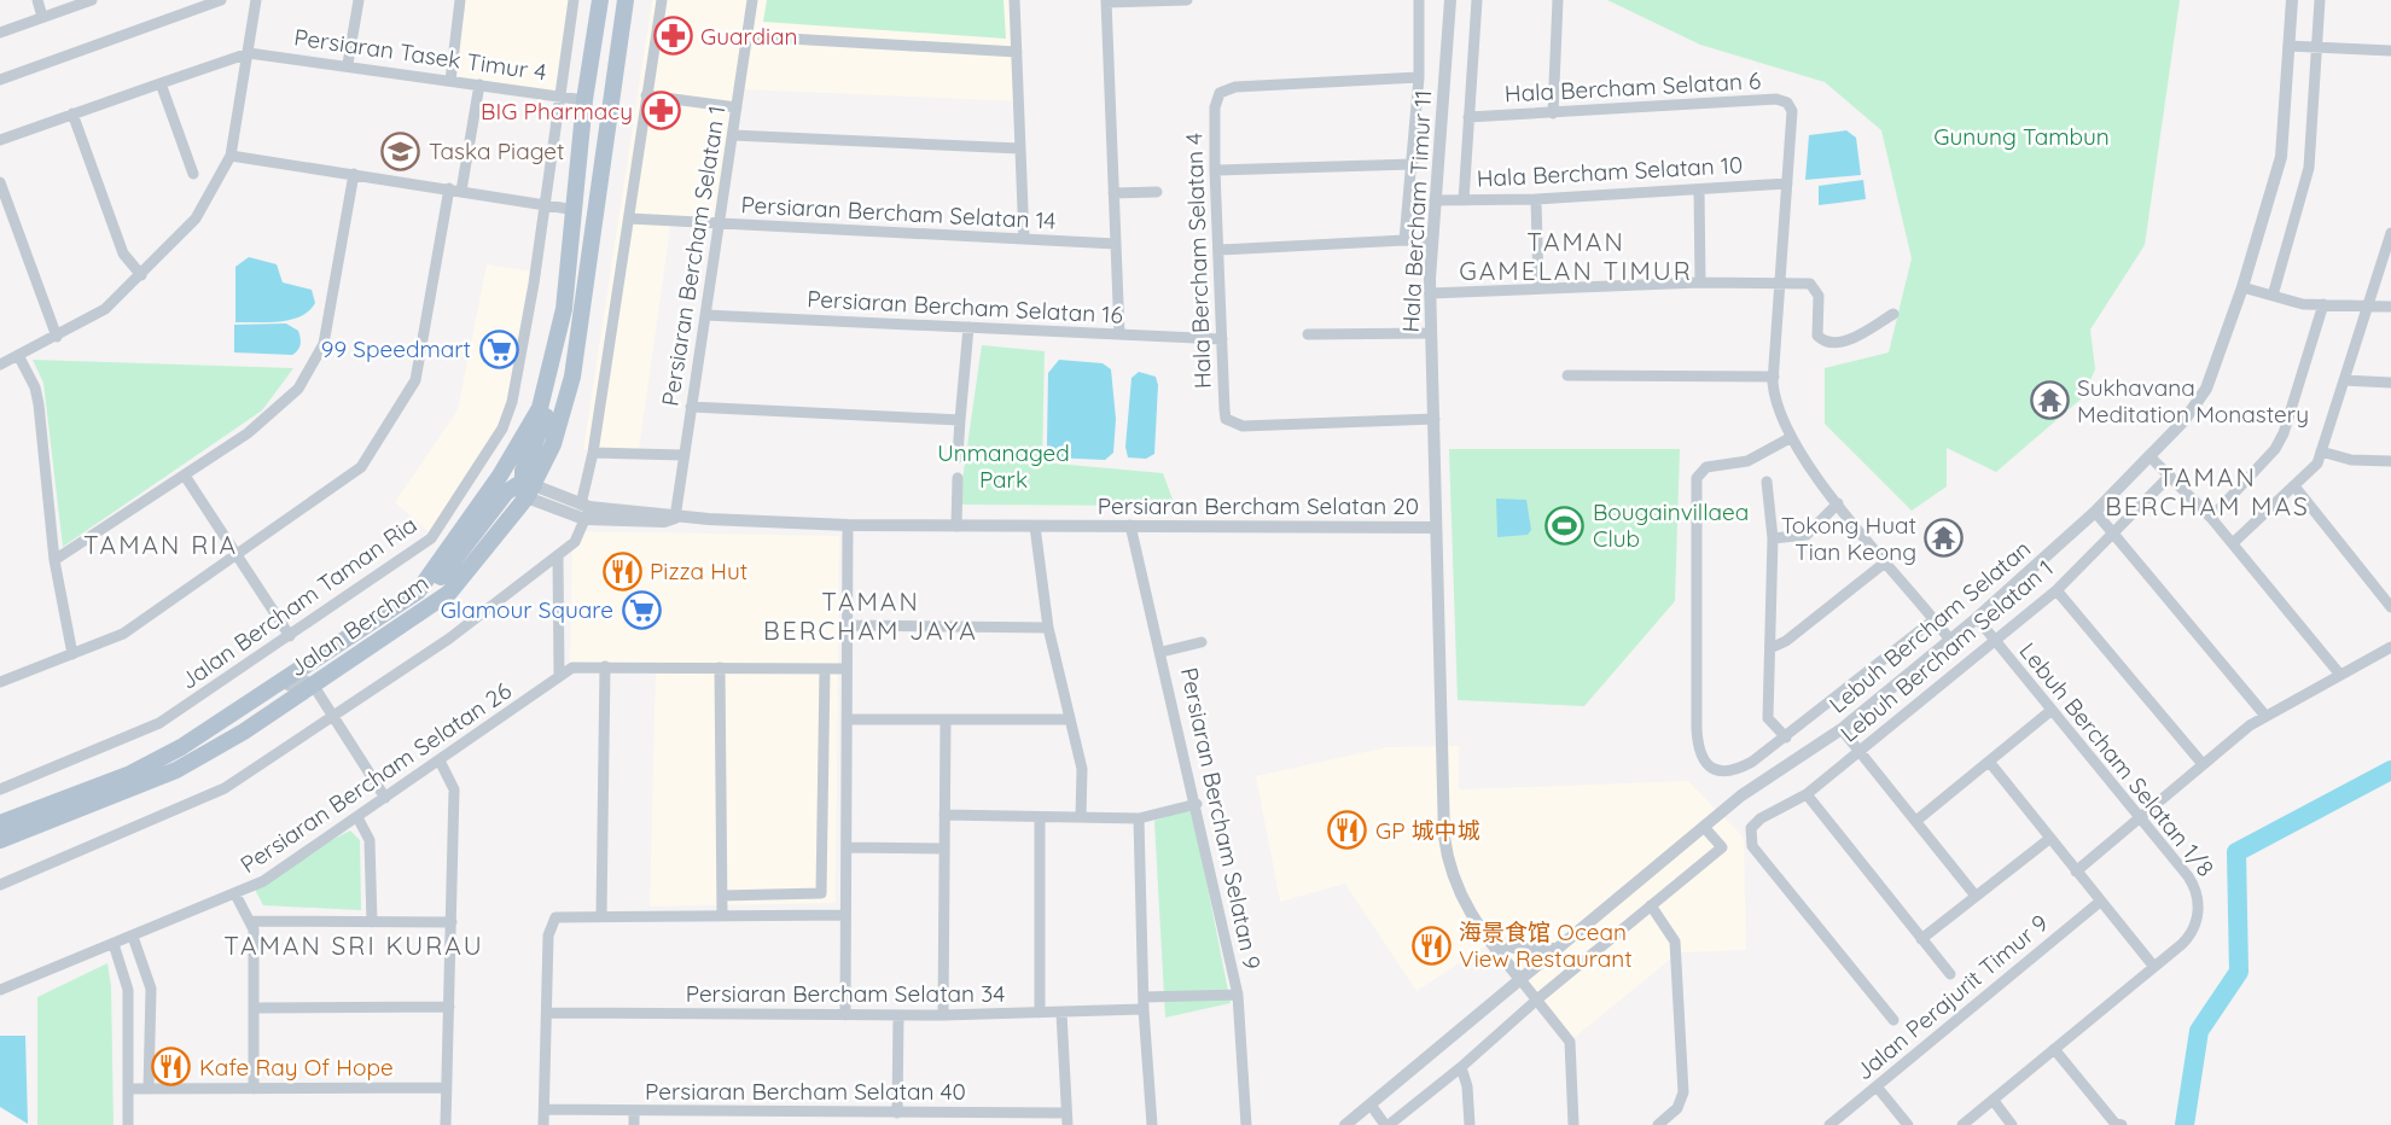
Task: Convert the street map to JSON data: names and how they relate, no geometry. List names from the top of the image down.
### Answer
{
  "streets": {
    "main road": ["Jalan Bercham"],
    "street": [
      "Persiaran Tasek Timur 4",
      "Hala Bercham Selatan 6",
      "Hala Bercham Selatan 10",
      "Hala Bercham Timur 11",
      "Persiaran Bercham Selatan 14",
      "Persiaran Bercham Selatan 1",
      "Hala Bercham Selatan 4",
      "Persiaran Bercham Selatan 16",
      "Persiaran Bercham Selatan 20",
      "Jalan Bercham Taman Ria",
      "Lebuh Bercham Selatan",
      "Lebuh Bercham Selatan 1",
      "Lebuh Bercham Selatan 1/8",
      "Persiaran Bercham Selatan 26",
      "Persiaran Bercham Selatan 9",
      "Persiaran Bercham Selatan 34",
      "Jalan Perajurit Timur 9",
      "Persiaran Bercham Selatan 40"
    ]
  },
  "crossings": [
    ["Persiaran Tasek Timur 4", "Jalan Bercham Taman Ria"],
    ["Persiaran Tasek Timur 4", "Jalan Bercham"],
    ["Hala Bercham Selatan 6", "Hala Bercham Selatan 10"],
    ["Hala Bercham Selatan 10", "Hala Bercham Timur 11"],
    ["Hala Bercham Timur 11", "Hala Bercham Selatan 4"],
    ["Hala Bercham Timur 11", "Persiaran Bercham Selatan 20"],
    ["Hala Bercham Timur 11", "Lebuh Bercham Selatan"],
    ["Persiaran Bercham Selatan 14", "Persiaran Bercham Selatan 1"],
    ["Persiaran Bercham Selatan 1", "Persiaran Bercham Selatan 16"],
    ["Persiaran Bercham Selatan 1", "Persiaran Bercham Selatan 20"],
    ["Hala Bercham Selatan 4", "Persiaran Bercham Selatan 16"],
    ["Persiaran Bercham Selatan 20", "Persiaran Bercham Selatan 9"],
    ["Lebuh Bercham Selatan", "Lebuh Bercham Selatan 1/8"],
    ["Lebuh Bercham Selatan 1", "Lebuh Bercham Selatan 1/8"],
    ["Persiaran Bercham Selatan 9", "Persiaran Bercham Selatan 34"]
  ],
  "districts": [
    "TAMAN GAMELAN TIMUR",
    "TAMAN BERCHAM MAS",
    "TAMAN RIA",
    "TAMAN BERCHAM JAYA",
    "TAMAN SRI KURAU"
  ],
  "parks": ["Gunung Tambun", "Unmanaged Park"],
  "places": {
    "pharmacy": ["Guardian", "BIG Pharmacy"],
    "school or university": ["Taska Piaget"],
    "supermarket": ["99 Speedmart", "Glamour Square"],
    "temple": ["Sukhavana Meditation Monastery", "Tokong Huat Tian Keong"],
    "sports": ["Bougainvillaea Club"],
    "restaurant": [
      "Pizza Hut",
      "GP 城中城",
      "海景食馆 Ocean View Restaurant",
      "Kafe Ray Of Hope"
    ]
  }
}
